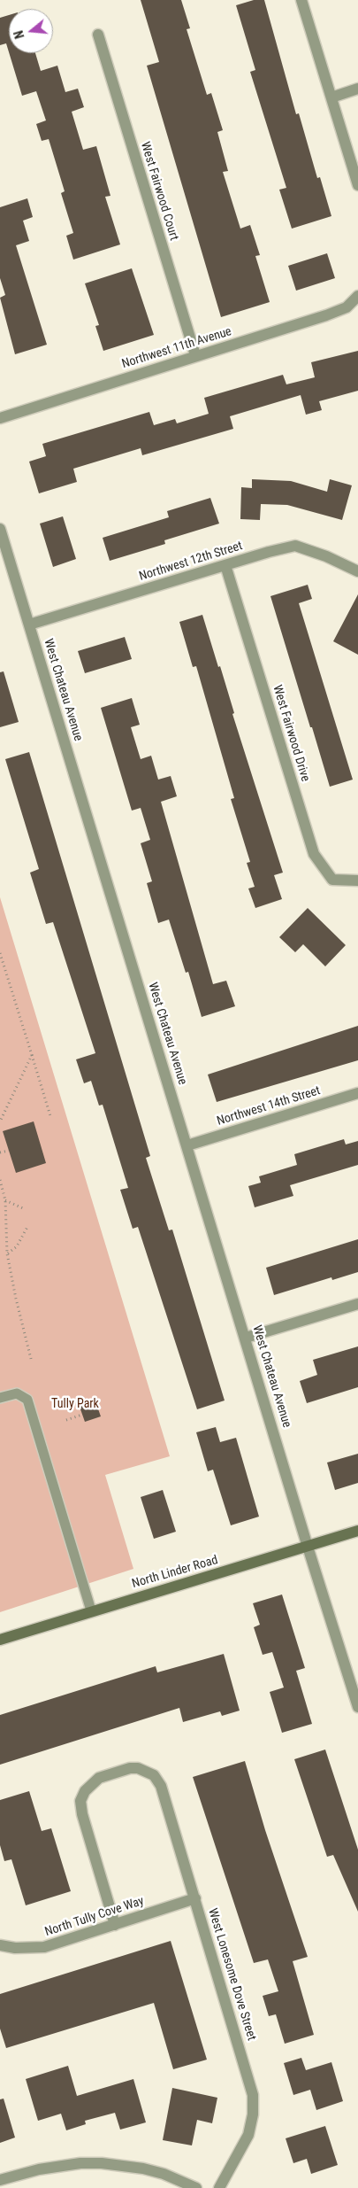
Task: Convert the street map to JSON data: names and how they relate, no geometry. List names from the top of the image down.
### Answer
{
  "streets": {
    "main road": ["North Linder Road"],
    "street": [
      "West Fairwood Court",
      "Northwest 11th Avenue",
      "Northwest 12th Street",
      "West Chateau Avenue",
      "West Fairwood Drive",
      "Northwest 14th Street",
      "North Tully Cove Way",
      "West Lonesome Dove Street"
    ]
  },
  "crossings": [
    ["West Fairwood Court", "Northwest 11th Avenue"],
    ["Northwest 12th Street", "West Chateau Avenue"],
    ["Northwest 12th Street", "West Fairwood Drive"],
    ["West Chateau Avenue", "Northwest 14th Street"],
    ["West Chateau Avenue", "North Linder Road"],
    ["North Tully Cove Way", "West Lonesome Dove Street"]
  ],
  "parks": ["Tully Park"],
  "north": "left"
}
